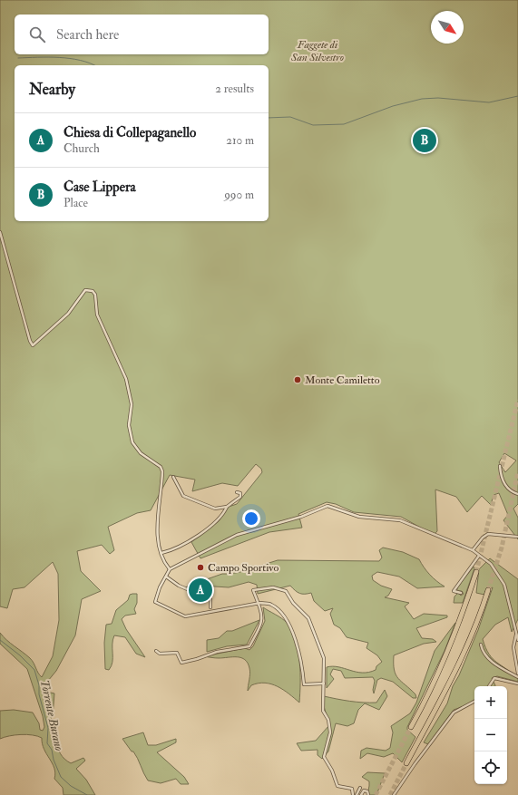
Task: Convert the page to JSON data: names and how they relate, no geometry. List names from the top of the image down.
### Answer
{
  "water": ["Torrente Burano"],
  "parks": ["Faggete di San Silvestro"],
  "places": ["Monte Camiletto", "Campo Sportivo"],
  "north": "bottom right",
  "page": {
    "search": "Search here",
    "heading": ["Nearby", "2 results"],
    "list": [
      {
        "mark": "A",
        "name": "Chiesa di Collepaganello",
        "note": "Church",
        "value": "210 m"
      },
      {
        "mark": "B",
        "name": "Case Lippera",
        "note": "Place",
        "value": "990 m"
      }
    ],
    "pins": ["B", "A"],
    "map_buttons": ["+", "−"]
  }
}
